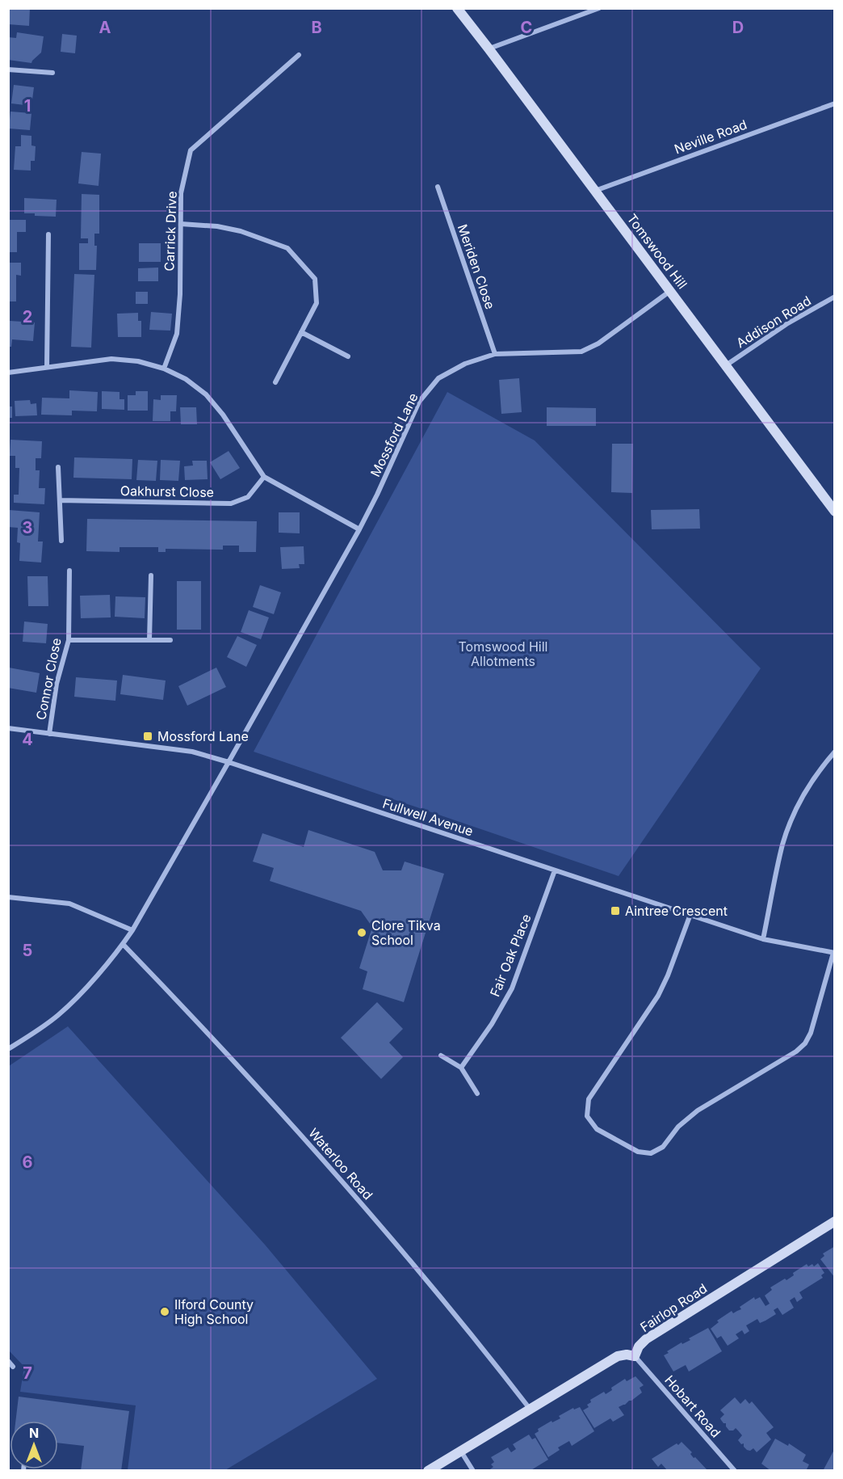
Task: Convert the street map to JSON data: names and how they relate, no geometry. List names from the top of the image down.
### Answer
{
  "streets": {
    "street": [
      "Neville Road",
      "Carrick Drive",
      "Tomswood Hill",
      "Meriden Close",
      "Addison Road",
      "Mossford Lane",
      "Oakhurst Close",
      "Connor Close",
      "Fullwell Avenue",
      "Fair Oak Place",
      "Waterloo Road",
      "Fairlop Road",
      "Hobart Road"
    ]
  },
  "crossings": [
    ["Neville Road", "Tomswood Hill"],
    ["Tomswood Hill", "Addison Road"],
    ["Tomswood Hill", "Mossford Lane"],
    ["Meriden Close", "Mossford Lane"],
    ["Mossford Lane", "Fullwell Avenue"],
    ["Mossford Lane", "Waterloo Road"],
    ["Connor Close", "Fullwell Avenue"],
    ["Fullwell Avenue", "Fair Oak Place"],
    ["Fairlop Road", "Hobart Road"]
  ],
  "parks": ["Tomswood Hill Allotments"],
  "places": {
    "transit": ["Mossford Lane", "Aintree Crescent"],
    "other": ["Clore Tikva School", "Ilford County High School"]
  },
  "north": "top",
  "grid": {
    "columns": [
      "A",
      "B",
      "C",
      "D"
    ],
    "rows": [
      "1",
      "2",
      "3",
      "4",
      "5",
      "6",
      "7"
    ]
  }
}
